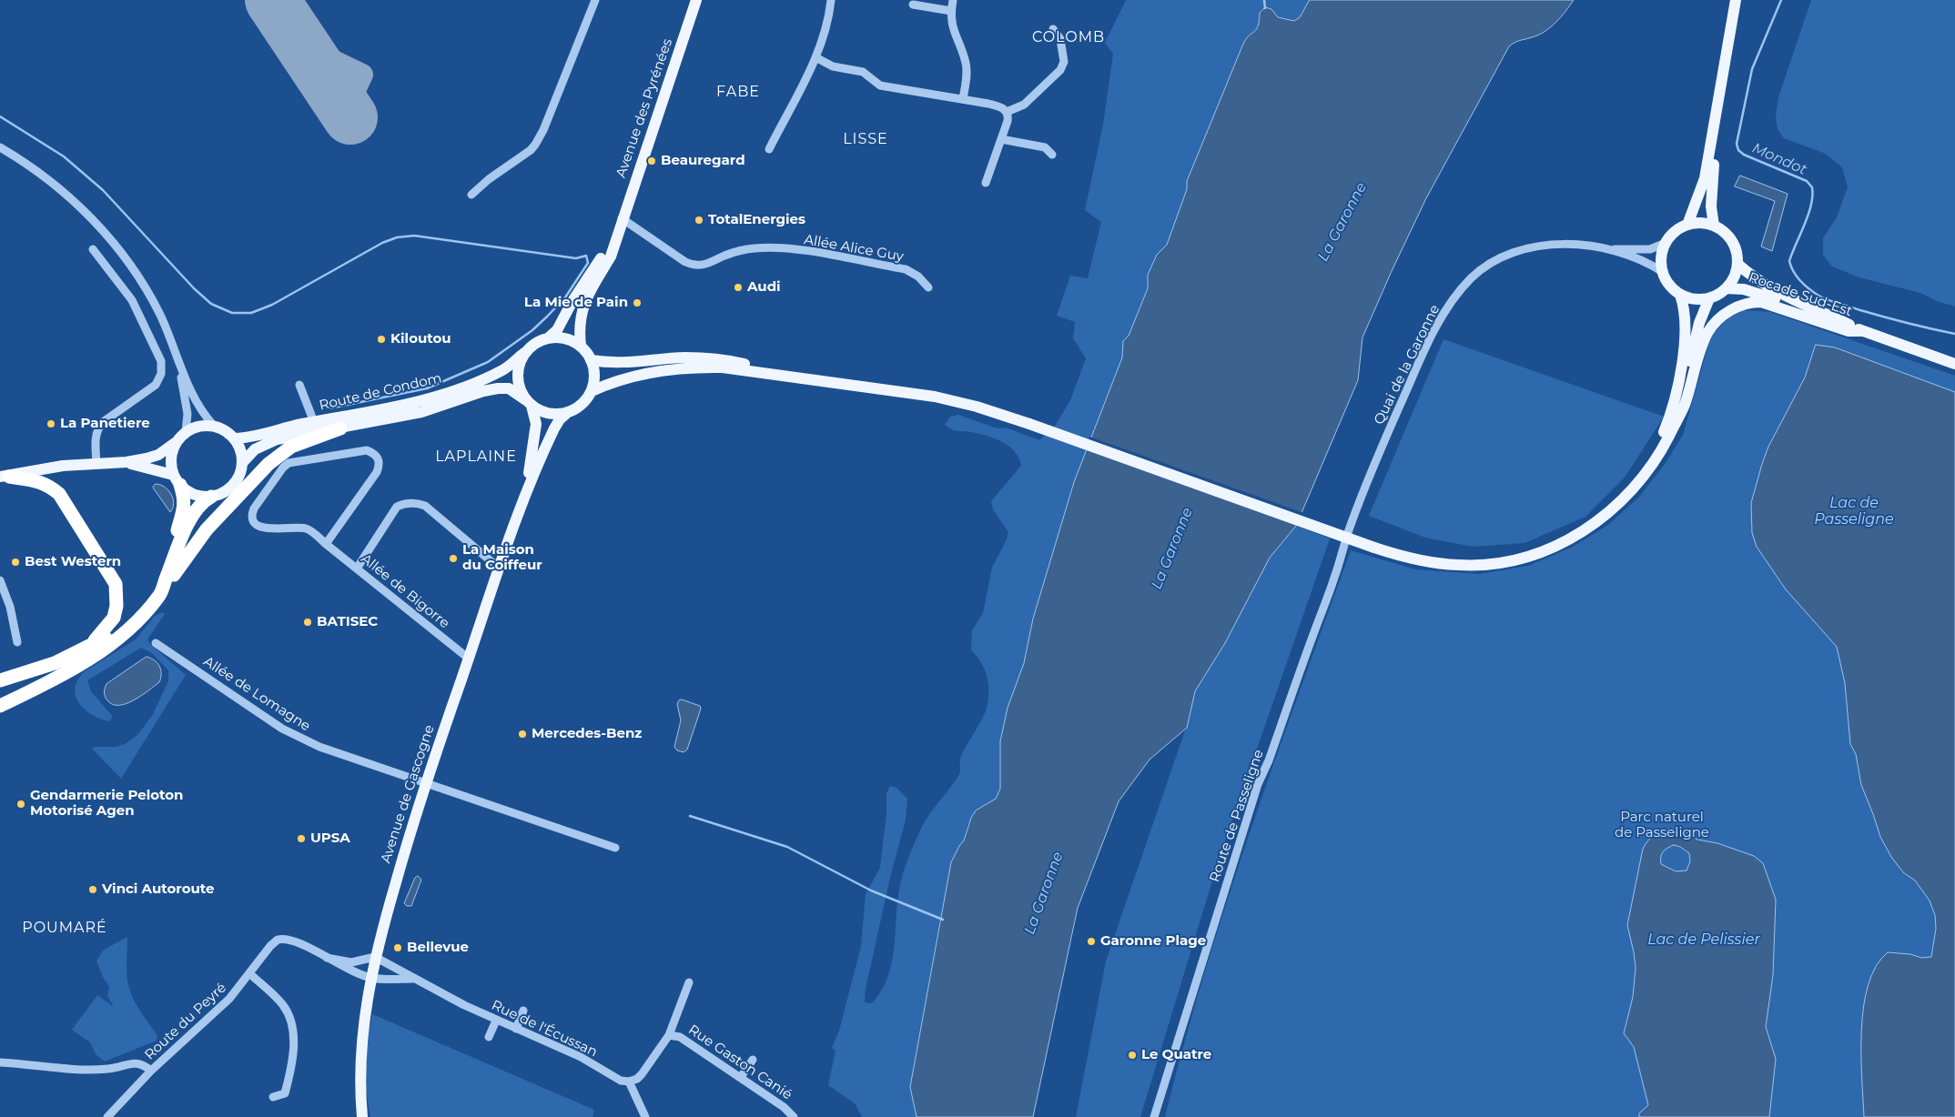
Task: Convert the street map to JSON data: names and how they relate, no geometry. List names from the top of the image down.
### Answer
{
  "streets": {
    "main road": [
      "Avenue des Pyrénées",
      "Rocade Sud-Est",
      "Route de Condom",
      "Avenue de Gascogne"
    ],
    "street": [
      "Allée Alice Guy",
      "Quai de la Garonne",
      "Allée de Bigorre",
      "Allée de Lomagne",
      "Route de Passeligne",
      "Route du Peyré",
      "Rue de l'Écussan",
      "Rue Gaston Canié"
    ]
  },
  "crossings": [
    ["Avenue des Pyrénées", "Allée Alice Guy"],
    ["Avenue des Pyrénées", "Route de Condom"],
    ["Avenue des Pyrénées", "Avenue de Gascogne"],
    ["Rocade Sud-Est", "Quai de la Garonne"],
    ["Quai de la Garonne", "Route de Passeligne"],
    ["Route de Condom", "Avenue de Gascogne"],
    ["Allée de Bigorre", "Avenue de Gascogne"],
    ["Allée de Lomagne", "Avenue de Gascogne"],
    ["Avenue de Gascogne", "Route du Peyré"],
    ["Avenue de Gascogne", "Rue de l'Écussan"],
    ["Route du Peyré", "Rue de l'Écussan"]
  ],
  "districts": [
    "COLOMB",
    "FABE",
    "LISSE",
    "LAPLAINE",
    "POUMARÉ"
  ],
  "water": [
    "Mondot",
    "La Garonne",
    "Lac de Passeligne",
    "Lac de Pelissier"
  ],
  "parks": ["Parc naturel de Passeligne"],
  "places": [
    "Beauregard",
    "TotalEnergies",
    "Audi",
    "La Mie de Pain",
    "Kiloutou",
    "La Panetiere",
    "La Maison du Coiffeur",
    "Best Western",
    "BATISEC",
    "Mercedes-Benz",
    "Gendarmerie Peloton Motorisé Agen",
    "UPSA",
    "Vinci Autoroute",
    "Garonne Plage",
    "Bellevue",
    "Le Quatre"
  ]
}
